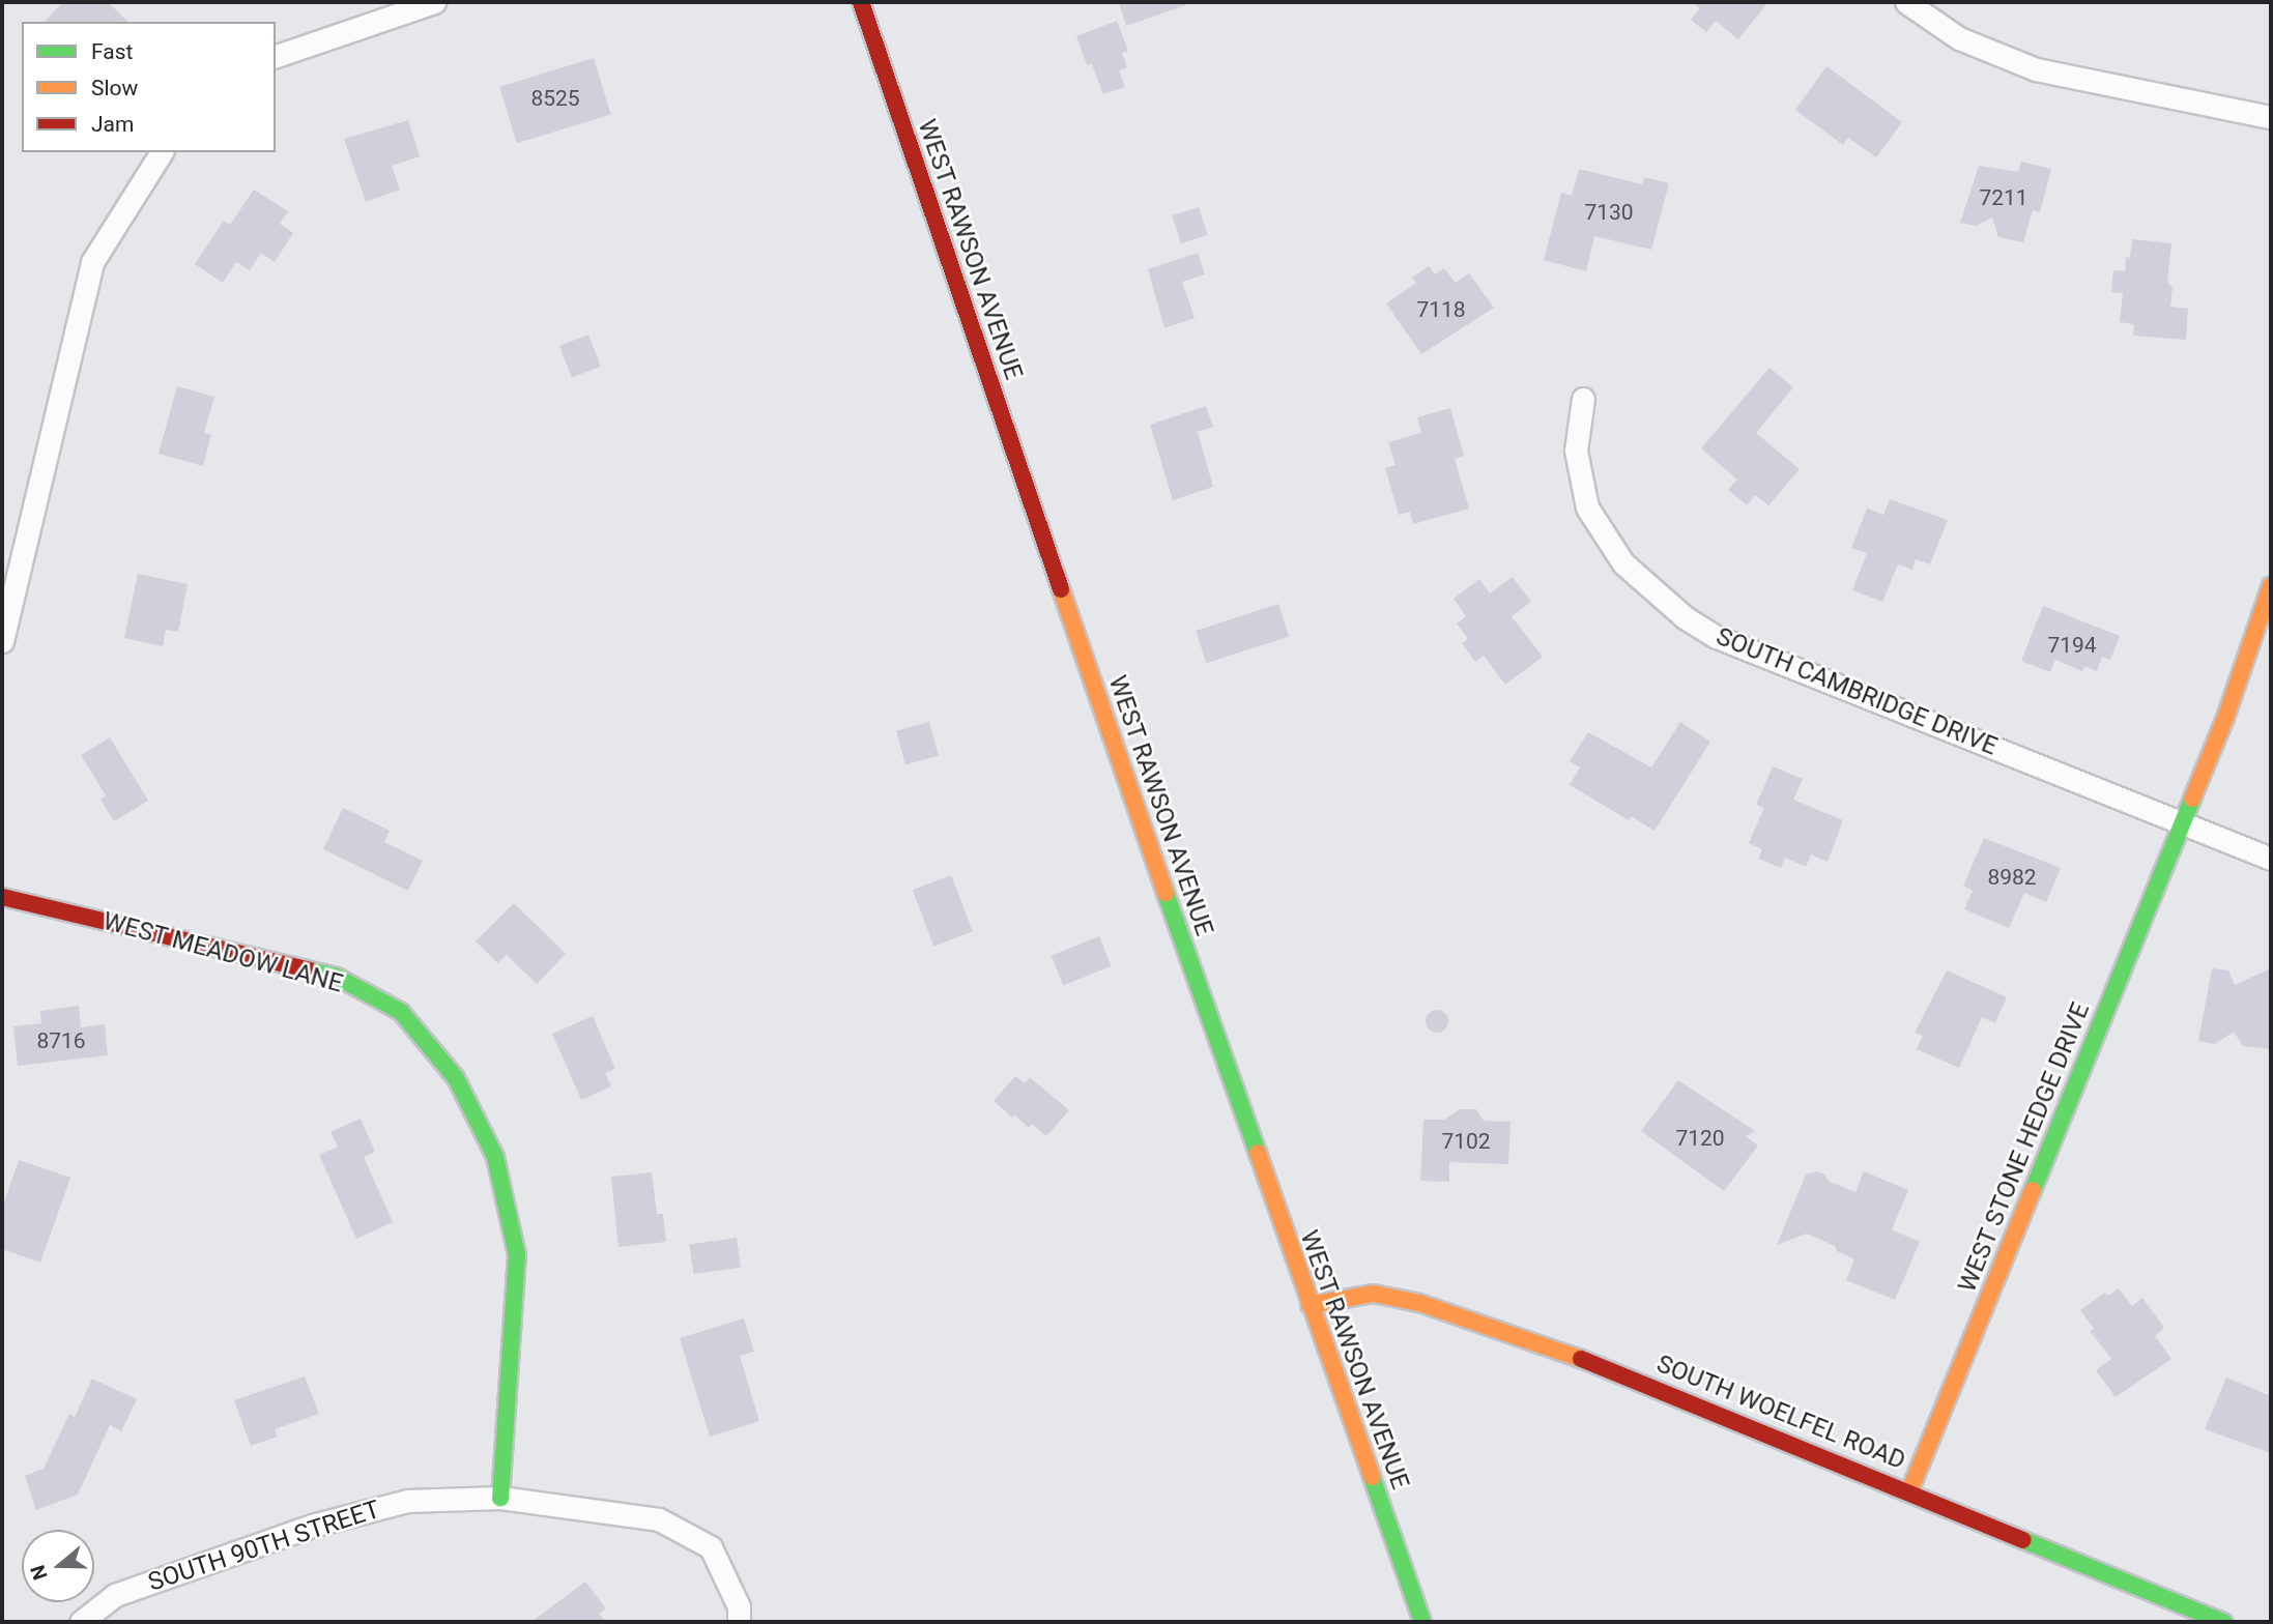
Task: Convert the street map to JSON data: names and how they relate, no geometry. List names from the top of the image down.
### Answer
{
  "streets": {
    "street": [
      "WEST RAWSON AVENUE",
      "SOUTH CAMBRIDGE DRIVE",
      "WEST MEADOW LANE",
      "WEST STONE HEDGE DRIVE",
      "SOUTH WOELFEL ROAD",
      "SOUTH 90TH STREET"
    ]
  },
  "crossings": [
    ["WEST RAWSON AVENUE", "SOUTH WOELFEL ROAD"],
    ["SOUTH CAMBRIDGE DRIVE", "WEST STONE HEDGE DRIVE"],
    ["WEST MEADOW LANE", "SOUTH 90TH STREET"],
    ["WEST STONE HEDGE DRIVE", "SOUTH WOELFEL ROAD"]
  ],
  "house_numbers": [
    "8525",
    "7211",
    "7130",
    "7118",
    "7194",
    "8982",
    "8716",
    "7120",
    "7102"
  ],
  "legend": ["Fast", "Slow", "Jam"],
  "north": "left"
}
